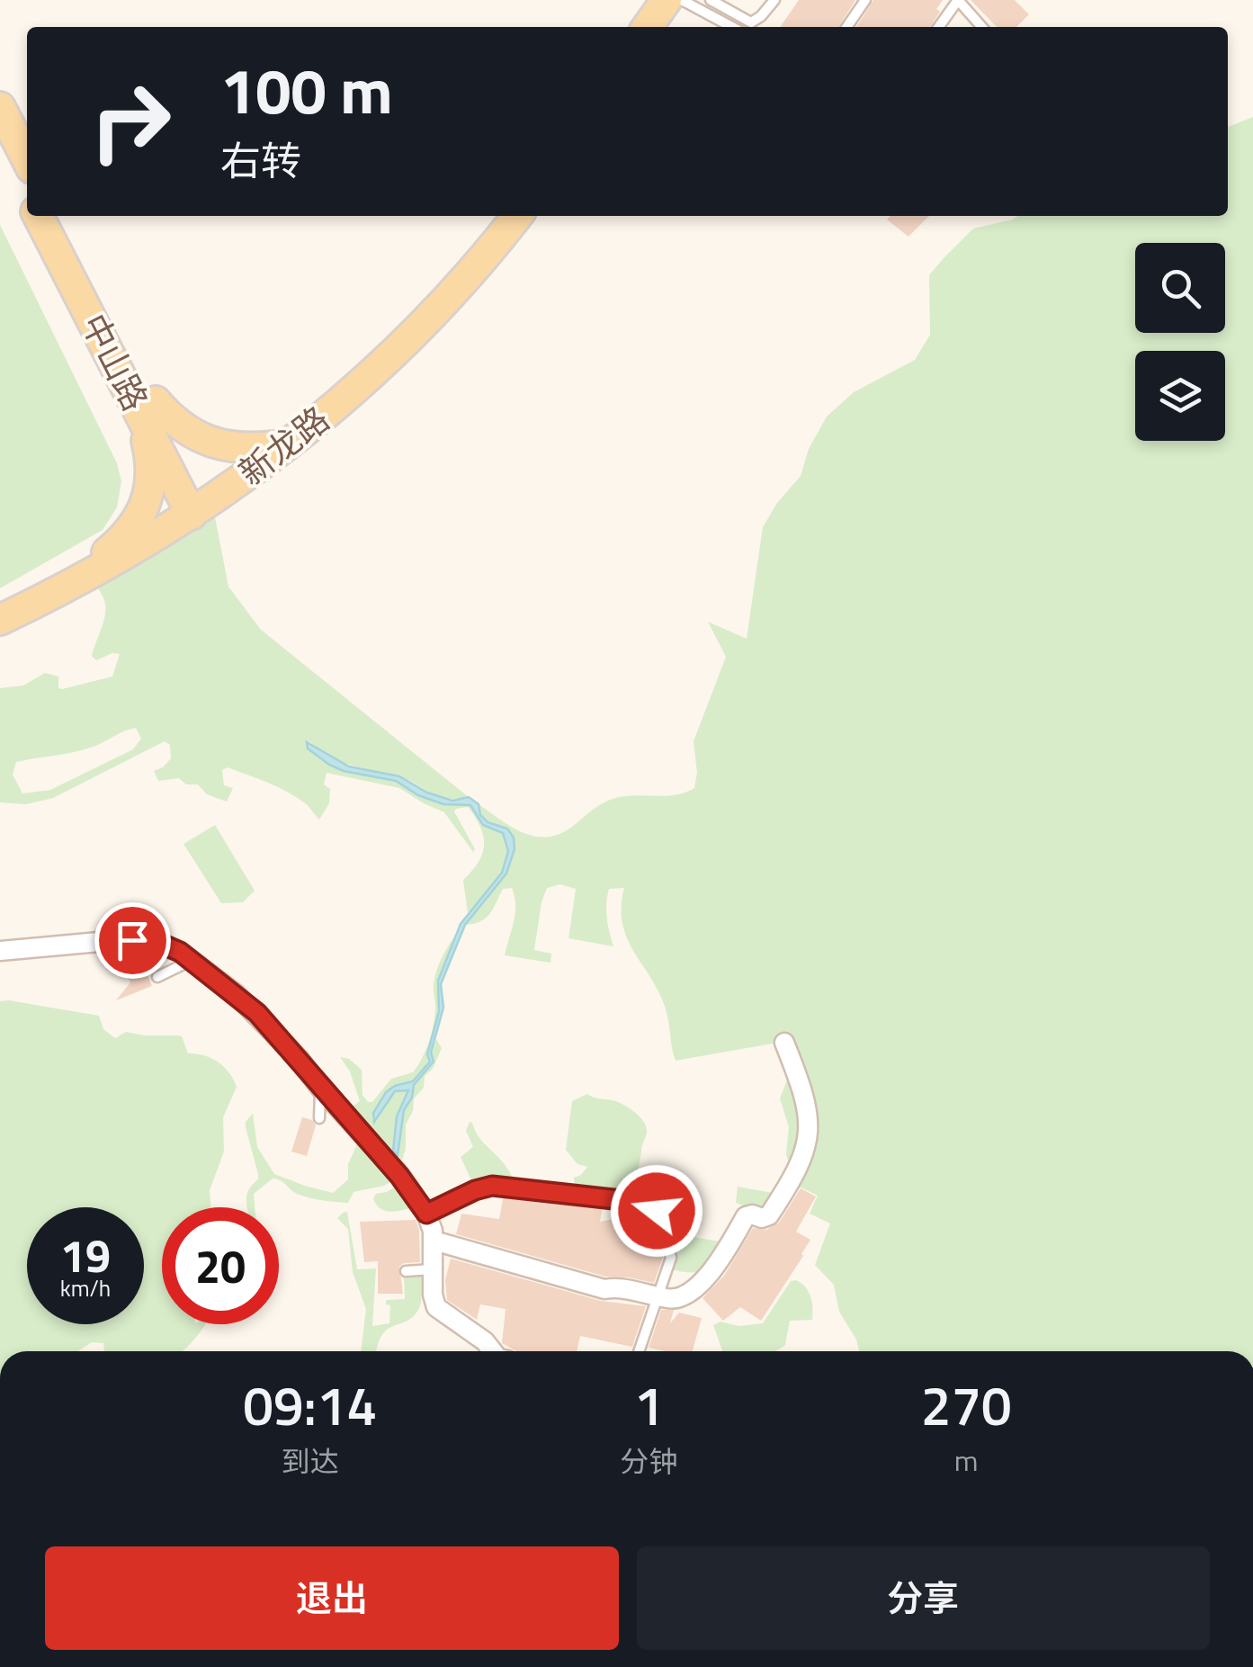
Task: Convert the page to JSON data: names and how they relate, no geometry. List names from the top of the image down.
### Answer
{
  "streets": {
    "main road": ["中山路", "新龙路"]
  },
  "crossings": [
    ["中山路", "新龙路"]
  ],
  "page": {
    "turn": ["100 m", "右转"],
    "speed": "19 km/h",
    "limit": "20",
    "eta": [
      "09:14",
      "到达",
      "1",
      "分钟",
      "270",
      "m"
    ],
    "buttons": ["退出", "分享"]
  }
}
